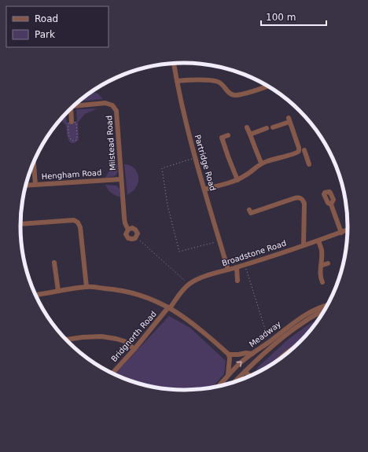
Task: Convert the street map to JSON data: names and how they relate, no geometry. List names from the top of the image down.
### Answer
{
  "streets": {
    "street": [
      "Milstead Road",
      "Partridge Road",
      "Hengham Road",
      "Broadstone Road",
      "Meadway",
      "Bridgnorth Road"
    ]
  },
  "crossings": [
    ["Milstead Road", "Hengham Road"],
    ["Partridge Road", "Broadstone Road"],
    ["Broadstone Road", "Bridgnorth Road"]
  ],
  "legend": ["Road", "Park"],
  "scale_bar": "100 m"
}
